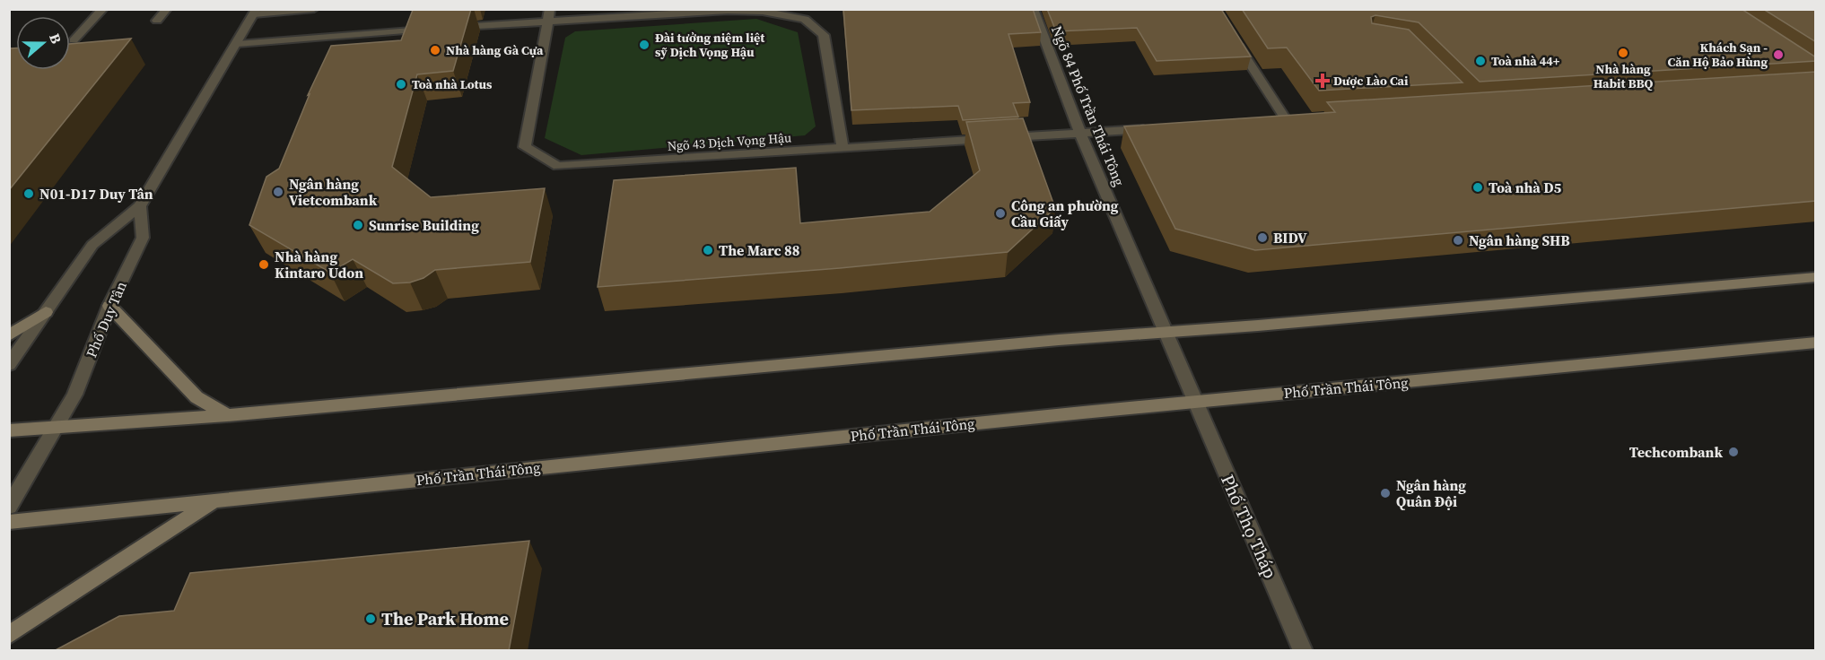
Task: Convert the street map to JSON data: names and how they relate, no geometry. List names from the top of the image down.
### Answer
{
  "streets": {
    "main road": ["Phố Trần Thái Tông"],
    "street": [
      "Ngõ 84 Phố Trần Thái Tông",
      "Ngõ 43 Dịch Vọng Hậu",
      "Phố Duy Tân",
      "Phố Thọ Tháp"
    ]
  },
  "crossings": [
    ["Ngõ 84 Phố Trần Thái Tông", "Ngõ 43 Dịch Vọng Hậu"],
    ["Ngõ 84 Phố Trần Thái Tông", "Phố Trần Thái Tông"],
    ["Ngõ 84 Phố Trần Thái Tông", "Phố Thọ Tháp"],
    ["Phố Trần Thái Tông", "Phố Thọ Tháp"]
  ],
  "places": {
    "other": [
      "Đài tưởng niệm liệt sỹ Dịch Vọng Hậu",
      "Nhà hàng Gà Cựa",
      "Nhà hàng Habit BBQ",
      "Khách Sạn - Căn Hộ Bảo Hùng",
      "Toà nhà 44+",
      "Toà nhà Lotus",
      "Toà nhà D5",
      "Ngân hàng Vietcombank",
      "N01-D17 Duy Tân",
      "Công an phường Cầu Giấy",
      "Sunrise Building",
      "BIDV",
      "Ngân hàng SHB",
      "The Marc 88",
      "Nhà hàng Kintaro Udon",
      "Techcombank",
      "Ngân hàng Quân Đội",
      "The Park Home"
    ],
    "health": ["Dược Lào Cai"]
  },
  "north": "right"
}
